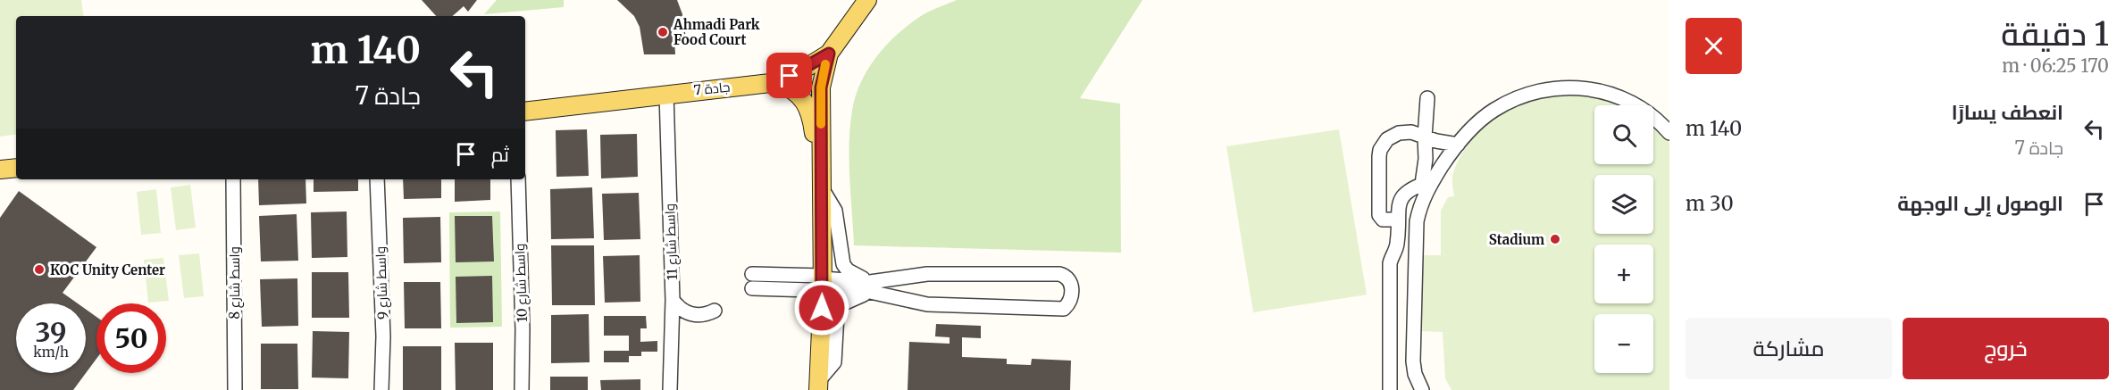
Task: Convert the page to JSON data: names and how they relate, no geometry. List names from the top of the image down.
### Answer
{
  "streets": {
    "main road": ["جادة 7"],
    "street": [
      "واسط شارع 11",
      "واسط شارع 8",
      "واسط شارع 9",
      "واسط شارع 10"
    ]
  },
  "crossings": [
    ["جادة 7", "واسط شارع 11"]
  ],
  "places": ["Ahmadi Park Food Court", "Stadium", "KOC Unity Center"],
  "page": {
    "heading": ["1 دقيقة", "170 m · 06:25"],
    "turn": ["140 m", "جادة 7"],
    "list": [
      {
        "name": "انعطف يسارًا",
        "note": "جادة 7",
        "value": "140 m"
      },
      {
        "name": "الوصول إلى الوجهة",
        "value": "30 m"
      }
    ],
    "map_buttons": ["+", "−"],
    "then": "ثم",
    "speed": "39 km/h",
    "limit": "50",
    "buttons": ["خروج", "مشاركة"]
  }
}
